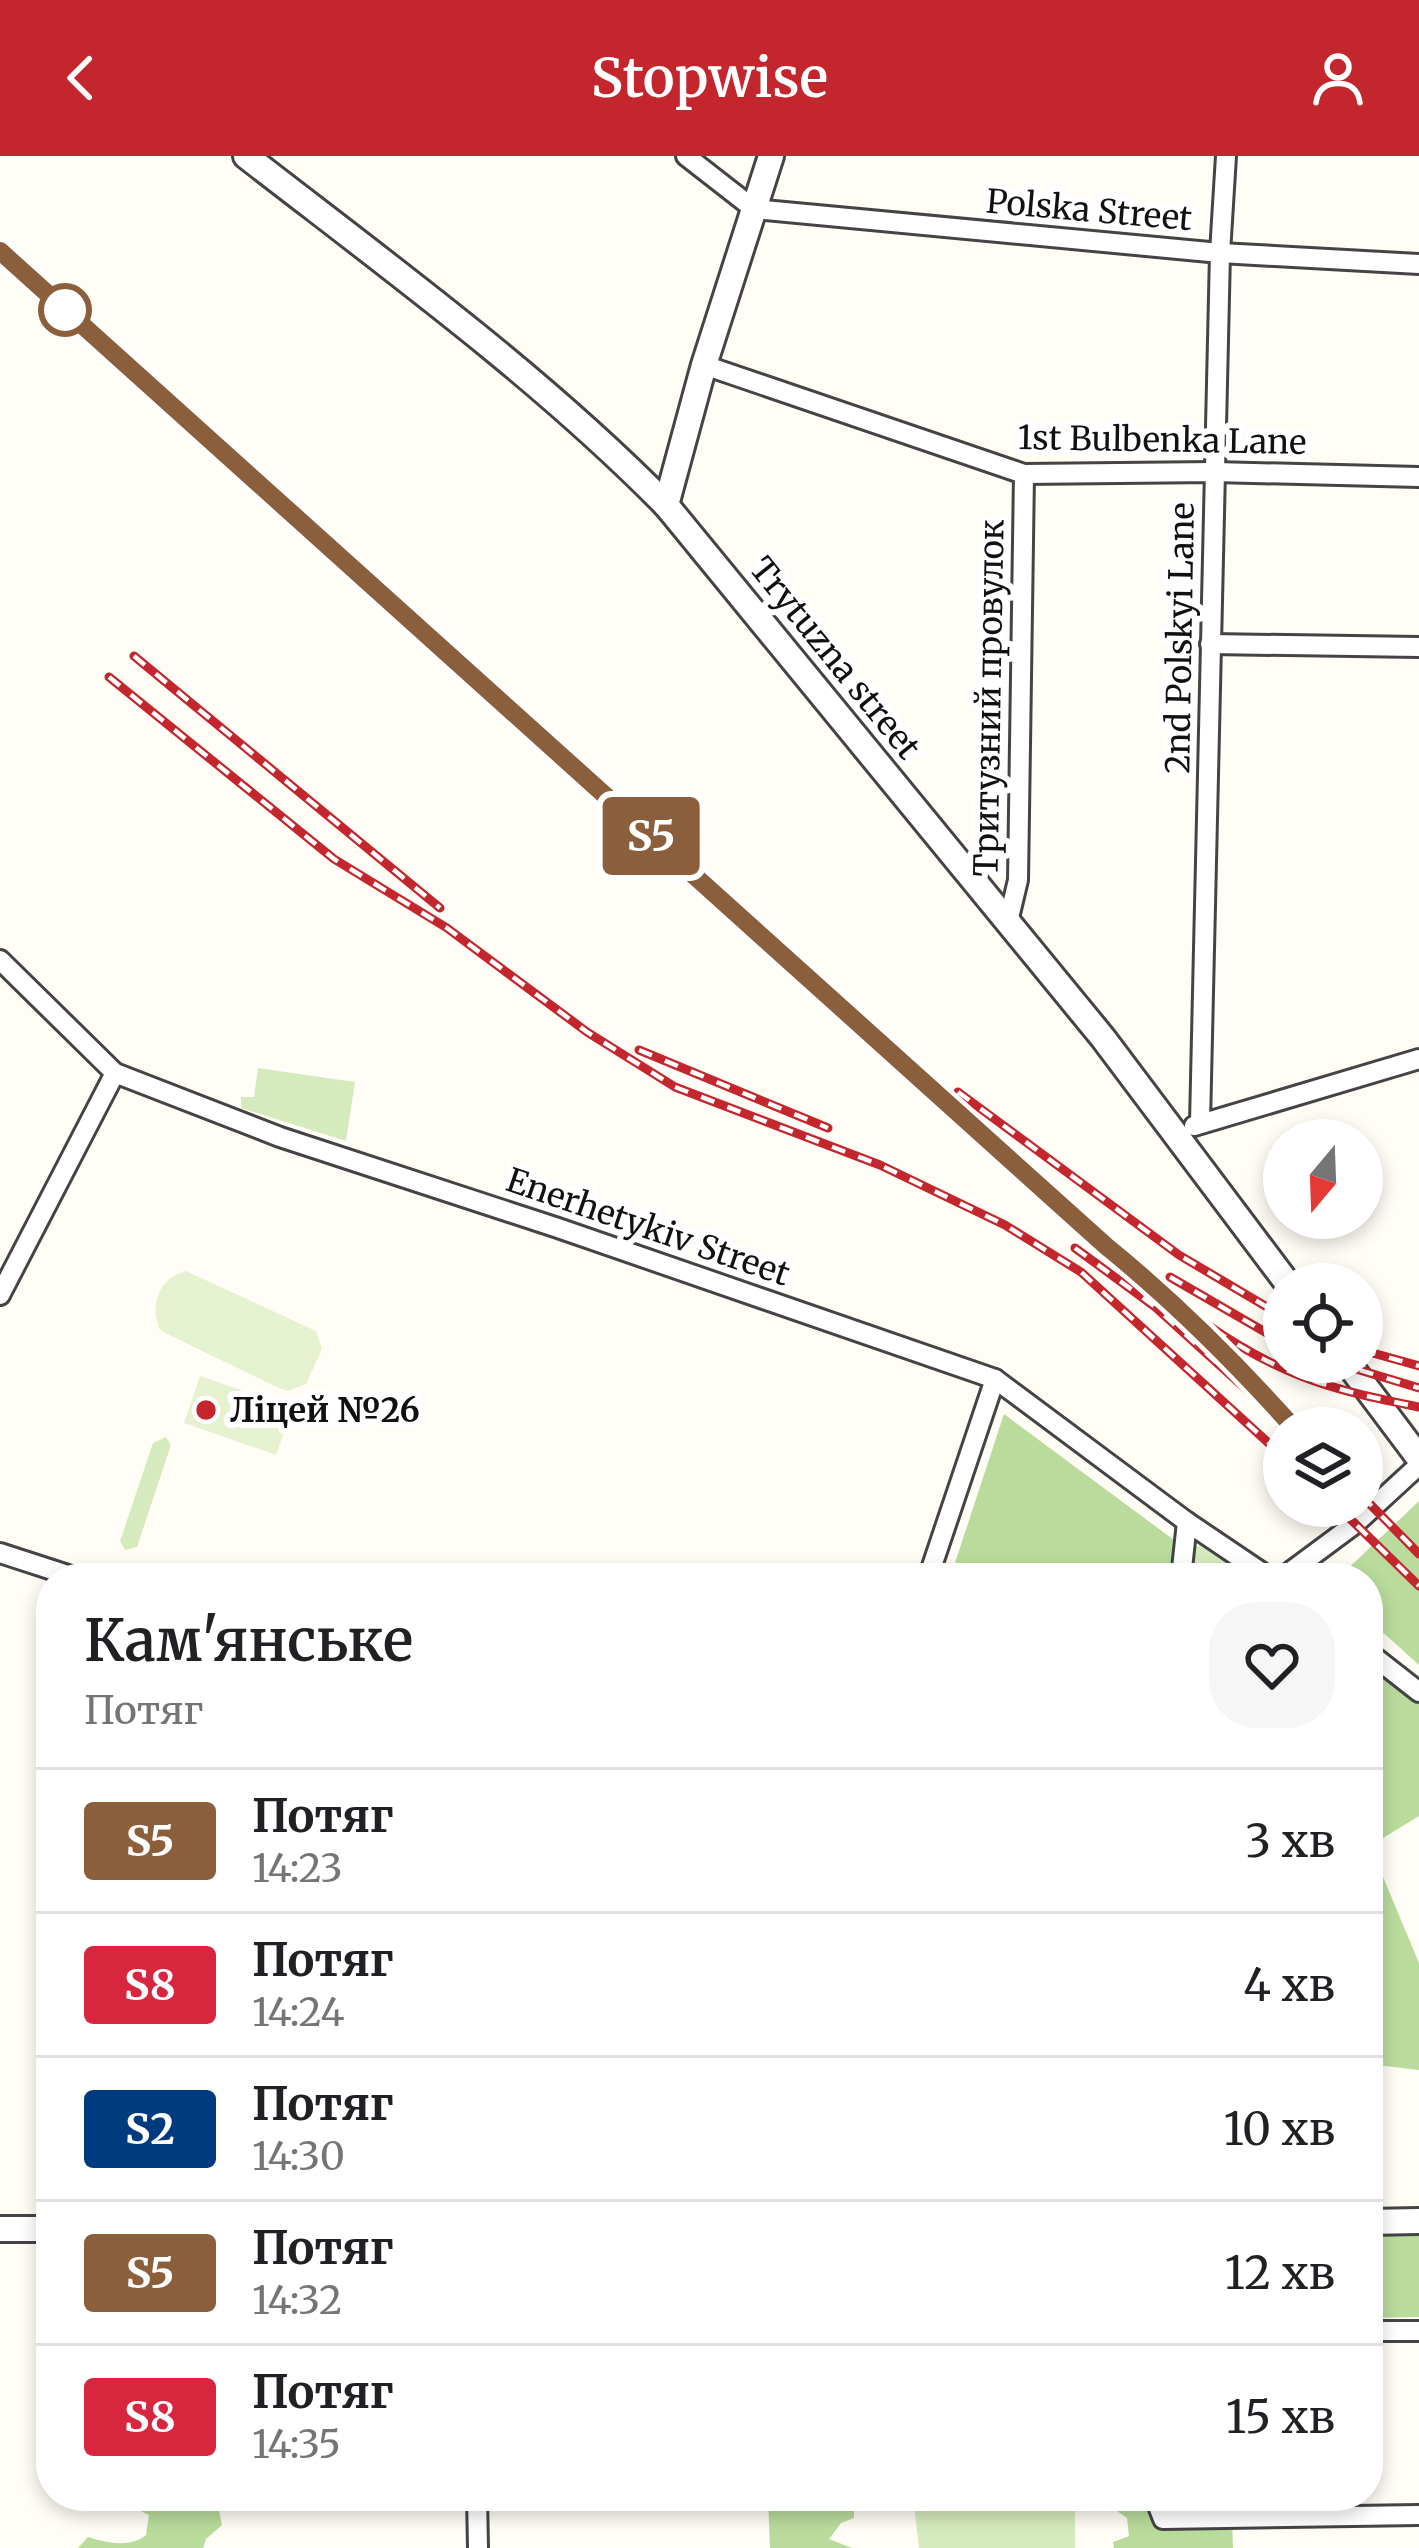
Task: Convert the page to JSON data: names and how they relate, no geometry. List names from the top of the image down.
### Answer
{
  "streets": {
    "street": [
      "Polska Street",
      "1st Bulbenka Lane",
      "2nd Polskyi Lane",
      "Trytuzna street",
      "Тритузний провулок",
      "Enerhetykiv Street"
    ]
  },
  "crossings": [
    ["Polska Street", "2nd Polskyi Lane"],
    ["1st Bulbenka Lane", "2nd Polskyi Lane"],
    ["1st Bulbenka Lane", "Тритузний провулок"],
    ["2nd Polskyi Lane", "Trytuzna street"],
    ["Trytuzna street", "Тритузний провулок"]
  ],
  "places": ["Ліцей №26"],
  "north": "bottom",
  "page": {
    "header": "Stopwise",
    "on_map": "S5",
    "heading": ["Кам'янське", "Потяг"],
    "list": [
      {
        "mark": "S5",
        "name": "Потяг",
        "note": "14:23",
        "value": "3 хв"
      },
      {
        "mark": "S8",
        "name": "Потяг",
        "note": "14:24",
        "value": "4 хв"
      },
      {
        "mark": "S2",
        "name": "Потяг",
        "note": "14:30",
        "value": "10 хв"
      },
      {
        "mark": "S5",
        "name": "Потяг",
        "note": "14:32",
        "value": "12 хв"
      },
      {
        "mark": "S8",
        "name": "Потяг",
        "note": "14:35",
        "value": "15 хв"
      }
    ]
  }
}
